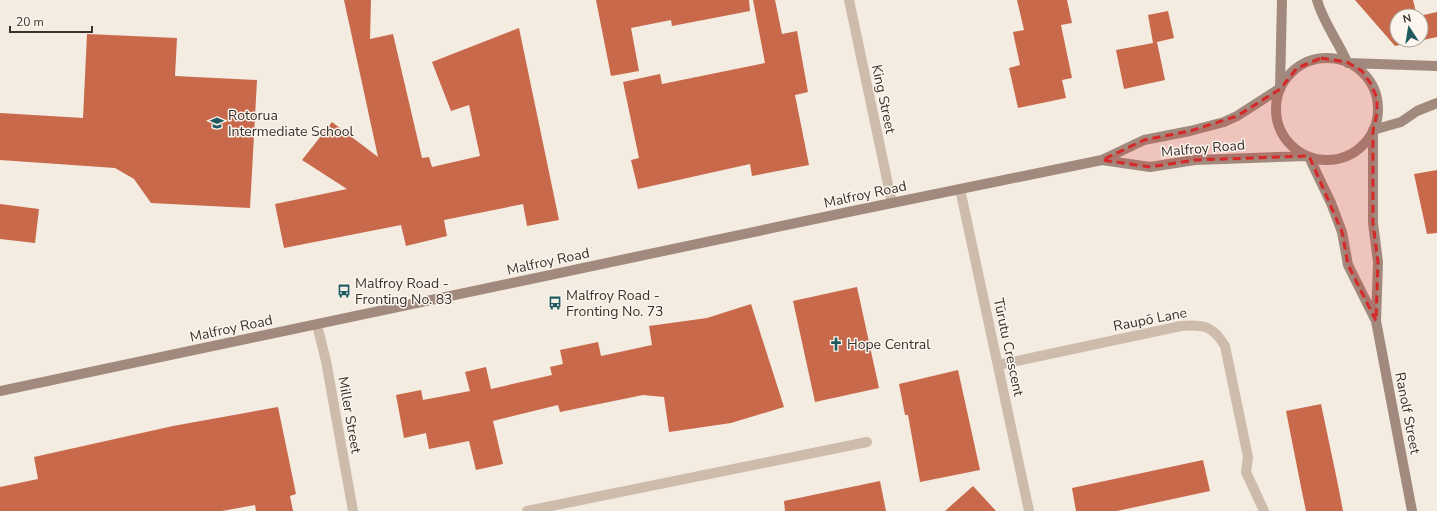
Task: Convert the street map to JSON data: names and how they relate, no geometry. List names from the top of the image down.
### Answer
{
  "streets": {
    "main road": ["Malfroy Road", "Ranolf Street"],
    "street": [
      "King Street",
      "Raupō Lane",
      "Tūrutu Crescent",
      "Miller Street"
    ]
  },
  "crossings": [
    ["King Street", "Malfroy Road"],
    ["Malfroy Road", "Tūrutu Crescent"],
    ["Malfroy Road", "Ranolf Street"],
    ["Malfroy Road", "Miller Street"],
    ["Raupō Lane", "Tūrutu Crescent"]
  ],
  "places": {
    "school or university": ["Rotorua Intermediate School"],
    "bus stop": ["Malfroy Road - Fronting No. 83", "Malfroy Road - Fronting No. 73"],
    "church": ["Hope Central"]
  },
  "scale_bar": "20 m",
  "north": "top"
}
